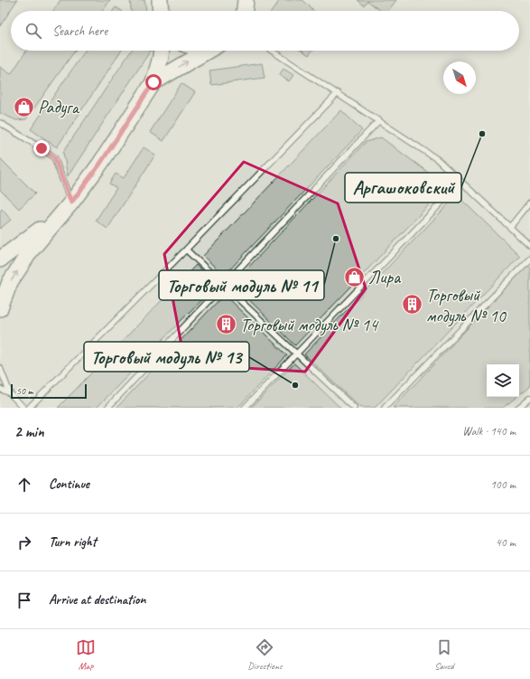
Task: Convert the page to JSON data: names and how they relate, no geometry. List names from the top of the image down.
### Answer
{
  "places": {
    "shop": ["Радуга", "Лира"],
    "other": ["Аргашоковский", "Торговый модуль № 11", "Торговый модуль № 13"],
    "building": ["Торговый модуль № 10", "Торговый модуль № 14"]
  },
  "scale_bar": "50 m",
  "north": "bottom right",
  "page": {
    "search": "Search here",
    "scale": "50 m",
    "heading": ["2 min", "Walk · 140 m"],
    "list": [
      ["Continue", "100 m"],
      ["Turn right", "40 m"],
      "Arrive at destination"
    ],
    "nav": ["Map", "Directions", "Saved"]
  }
}
